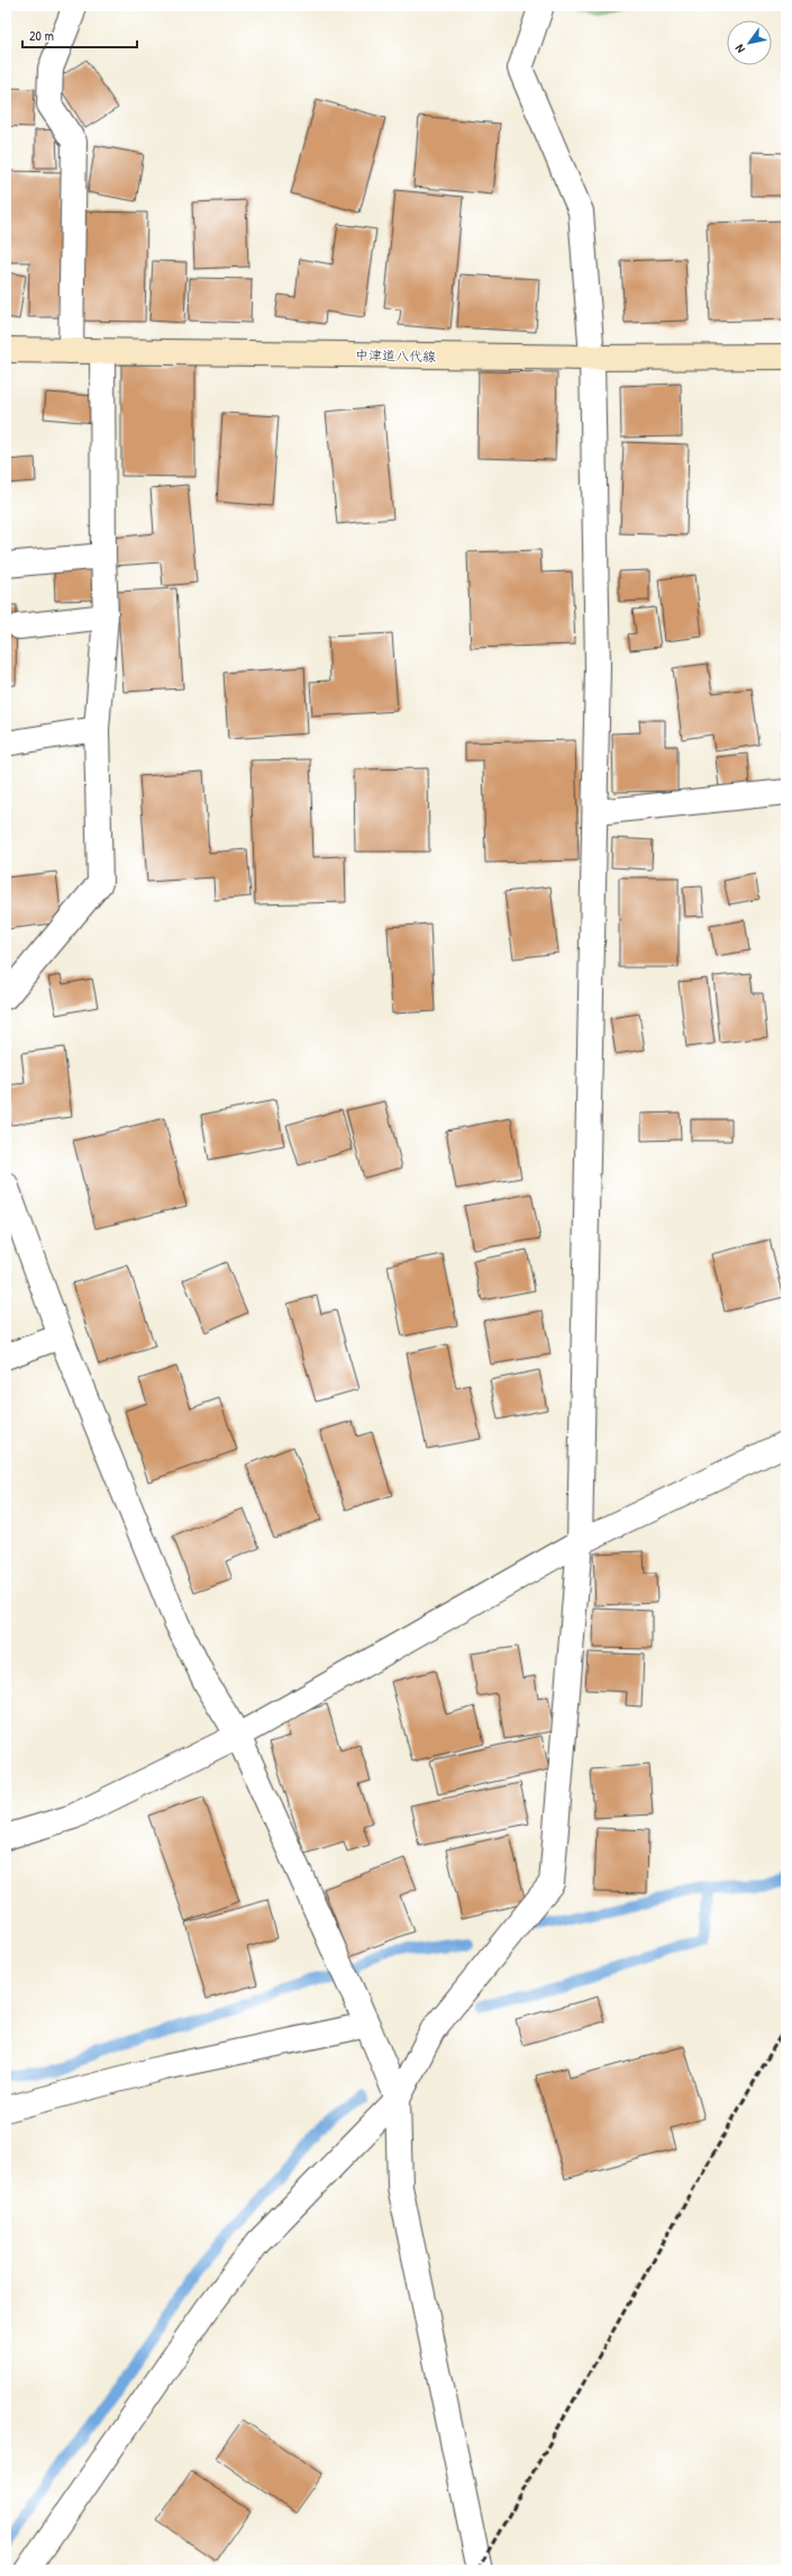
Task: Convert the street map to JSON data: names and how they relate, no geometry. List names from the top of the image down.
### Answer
{
  "streets": {
    "main road": ["中津道八代線"]
  },
  "scale_bar": "20 m",
  "north": "bottom left"
}
